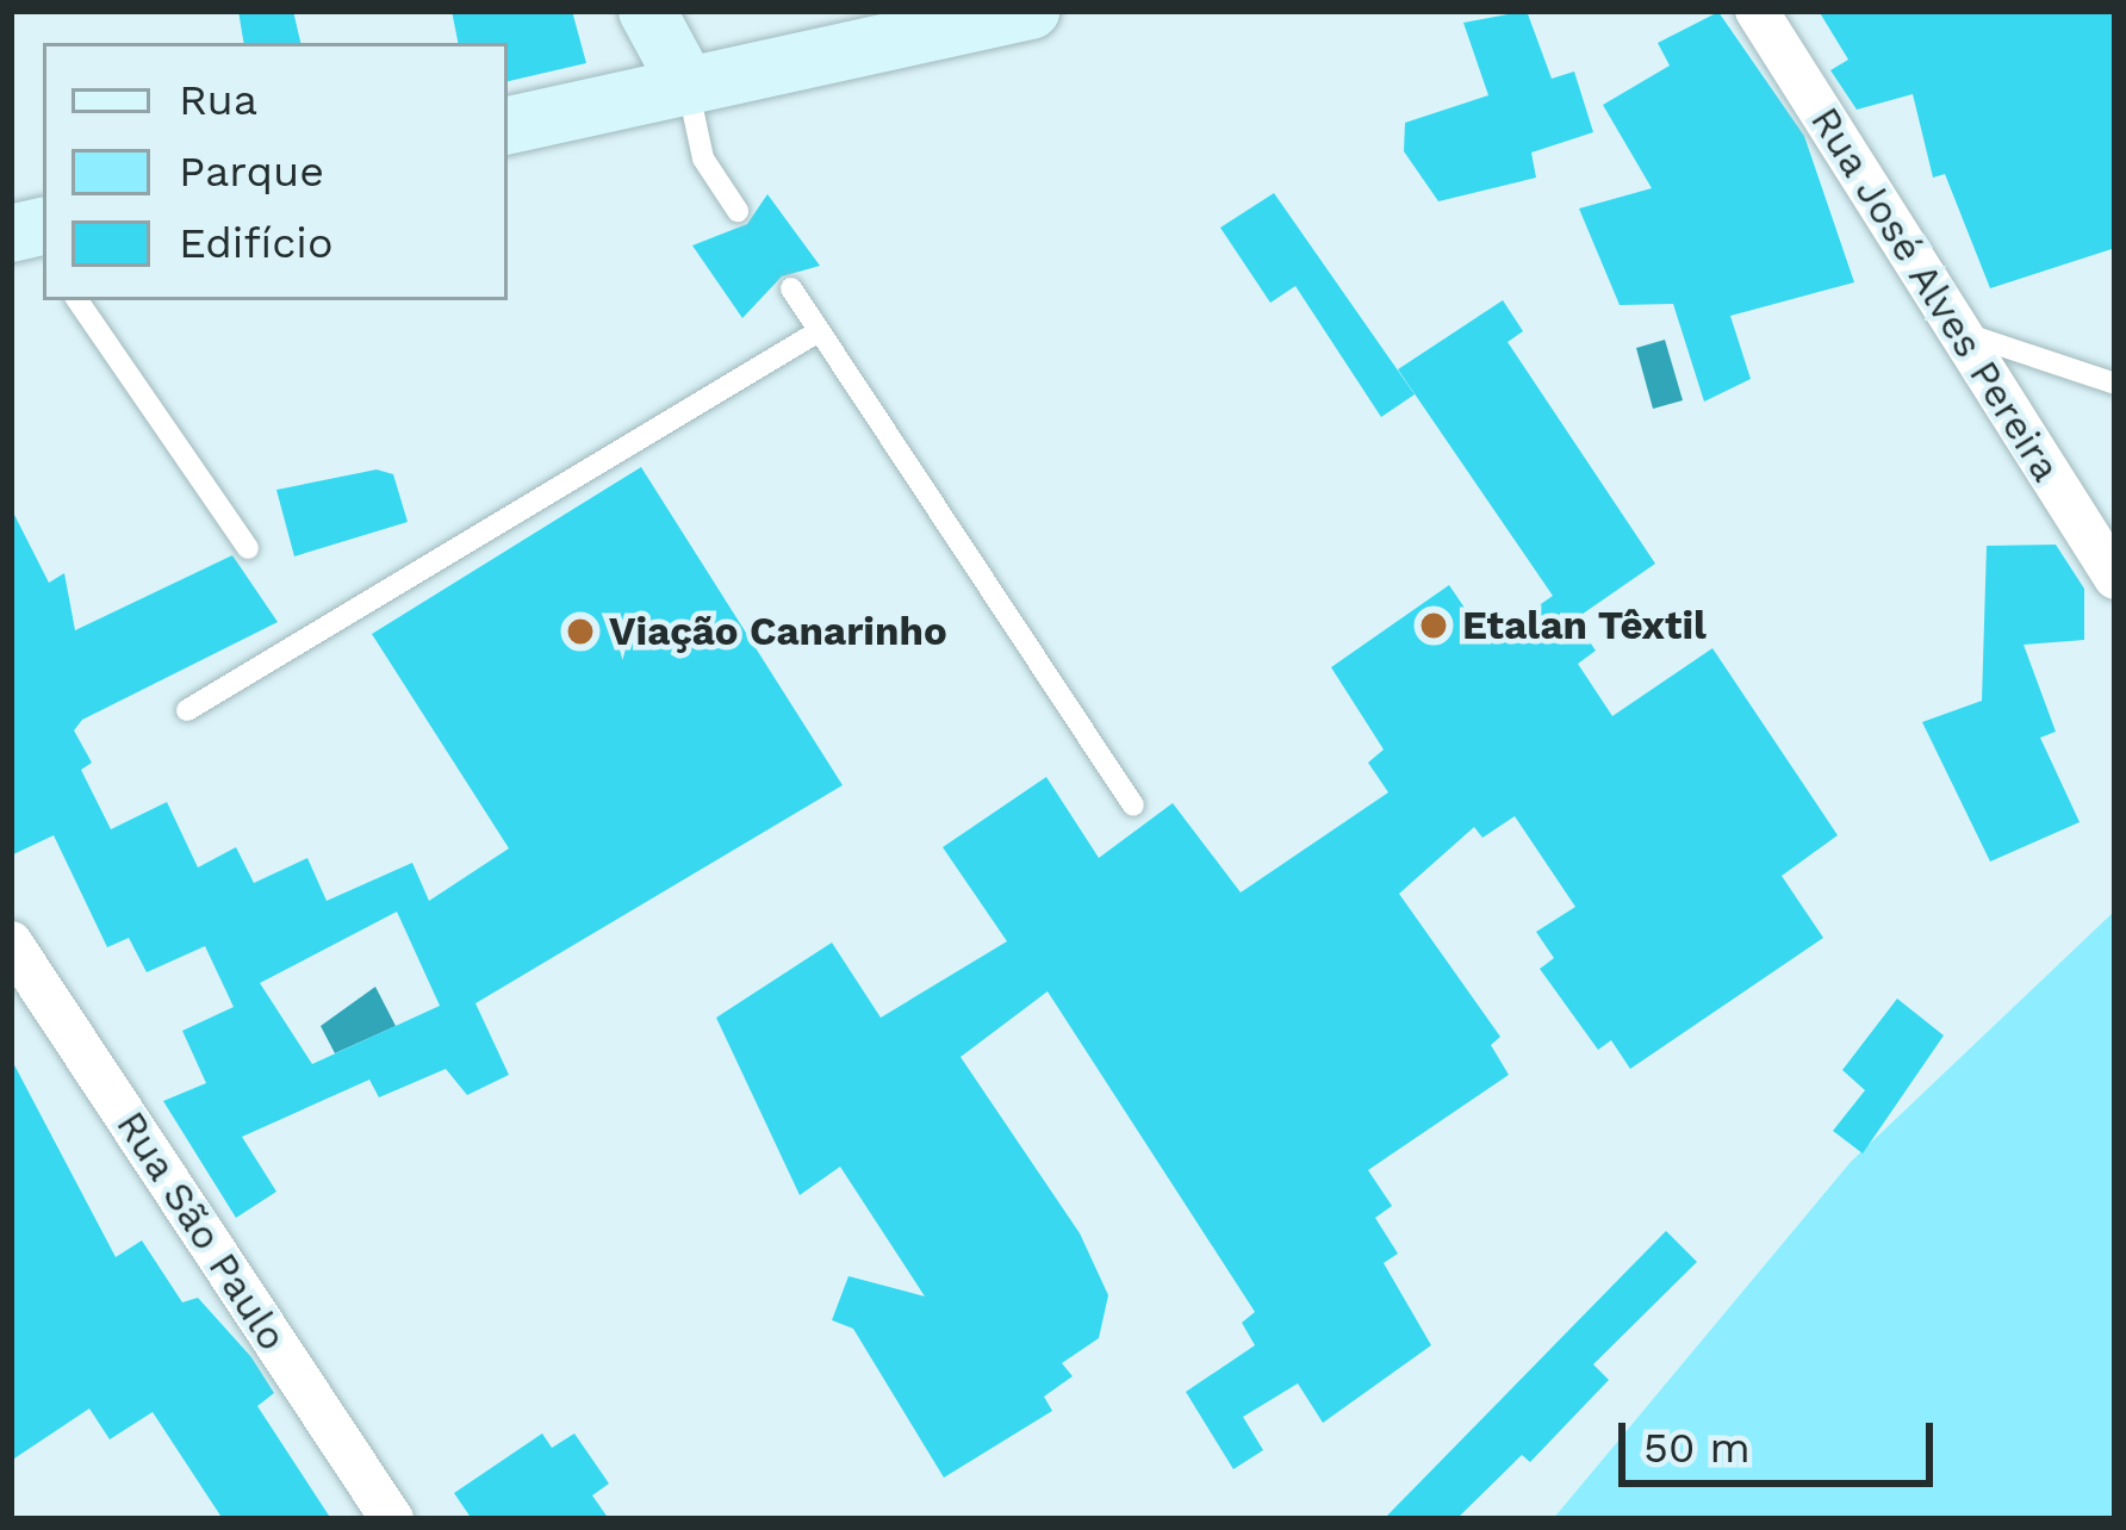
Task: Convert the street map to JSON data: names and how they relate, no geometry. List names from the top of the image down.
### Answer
{
  "streets": {
    "street": ["Rua José Alves Pereira", "Rua São Paulo"]
  },
  "places": ["Etalan Têxtil", "Viação Canarinho"],
  "legend": ["Rua", "Parque", "Edifício"],
  "scale_bar": "50 m"
}
